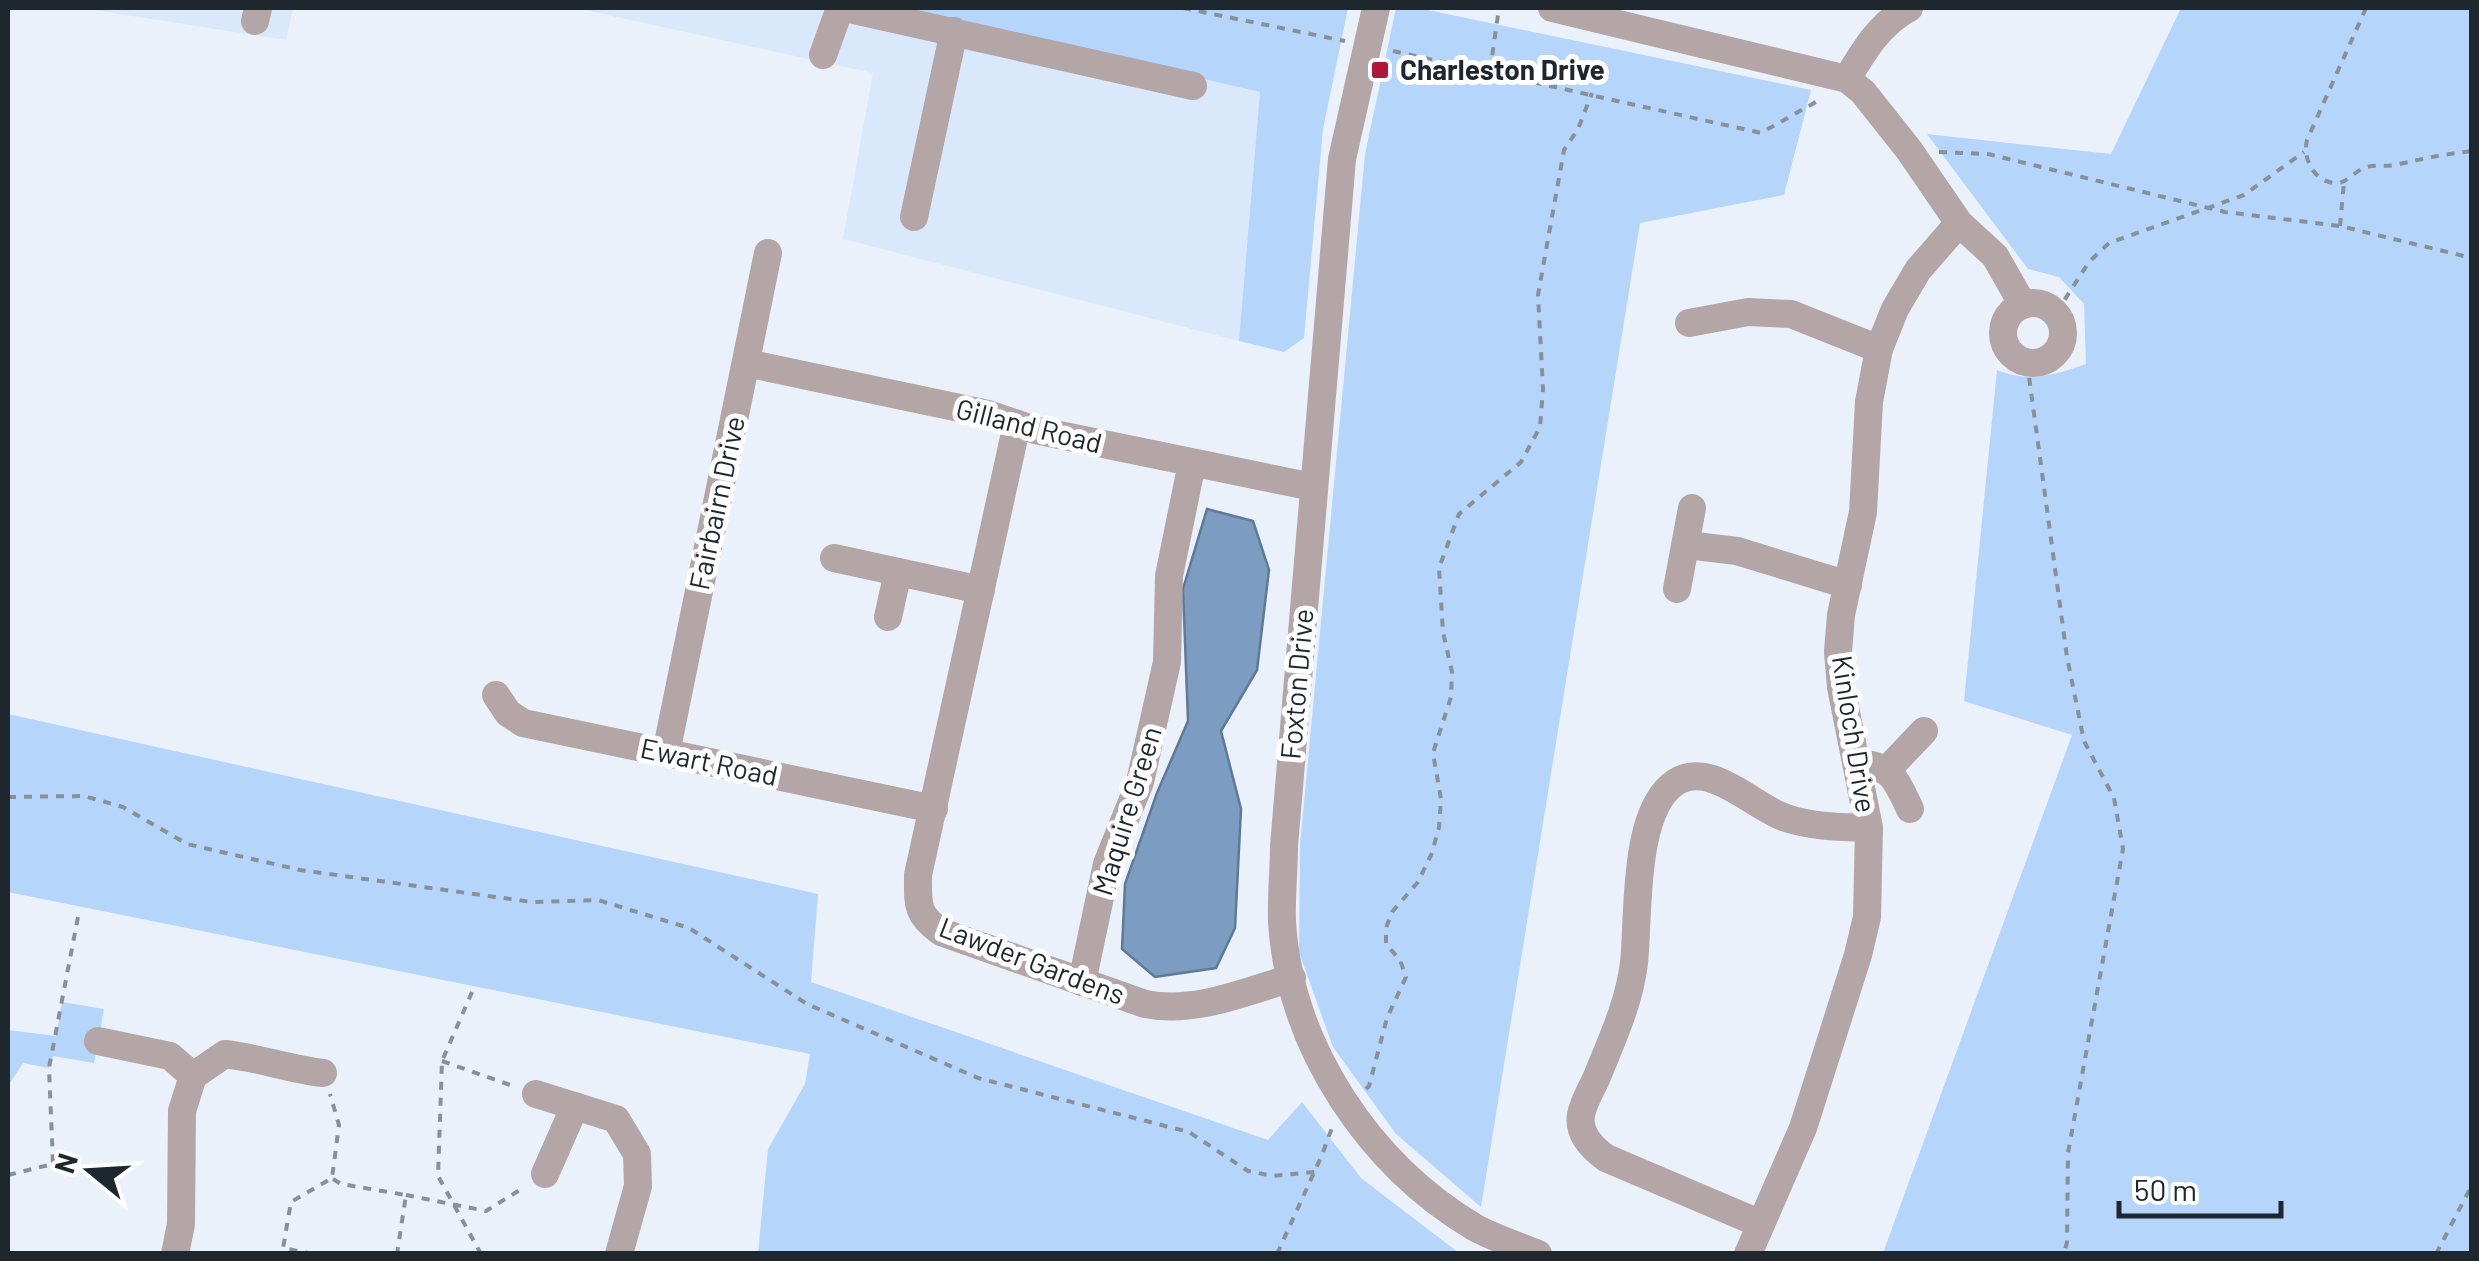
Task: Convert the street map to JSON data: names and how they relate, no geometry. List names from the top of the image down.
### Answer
{
  "streets": {
    "street": [
      "Gilland Road",
      "Fairbairn Drive",
      "Foxton Drive",
      "Kinloch Drive",
      "Ewart Road",
      "Maquire Green",
      "Lawder Gardens"
    ]
  },
  "crossings": [
    ["Gilland Road", "Fairbairn Drive"],
    ["Gilland Road", "Foxton Drive"],
    ["Gilland Road", "Maquire Green"],
    ["Gilland Road", "Lawder Gardens"],
    ["Fairbairn Drive", "Ewart Road"],
    ["Foxton Drive", "Lawder Gardens"],
    ["Ewart Road", "Lawder Gardens"],
    ["Maquire Green", "Lawder Gardens"]
  ],
  "places": {
    "transit": ["Charleston Drive"]
  },
  "scale_bar": "50 m",
  "north": "left"
}
